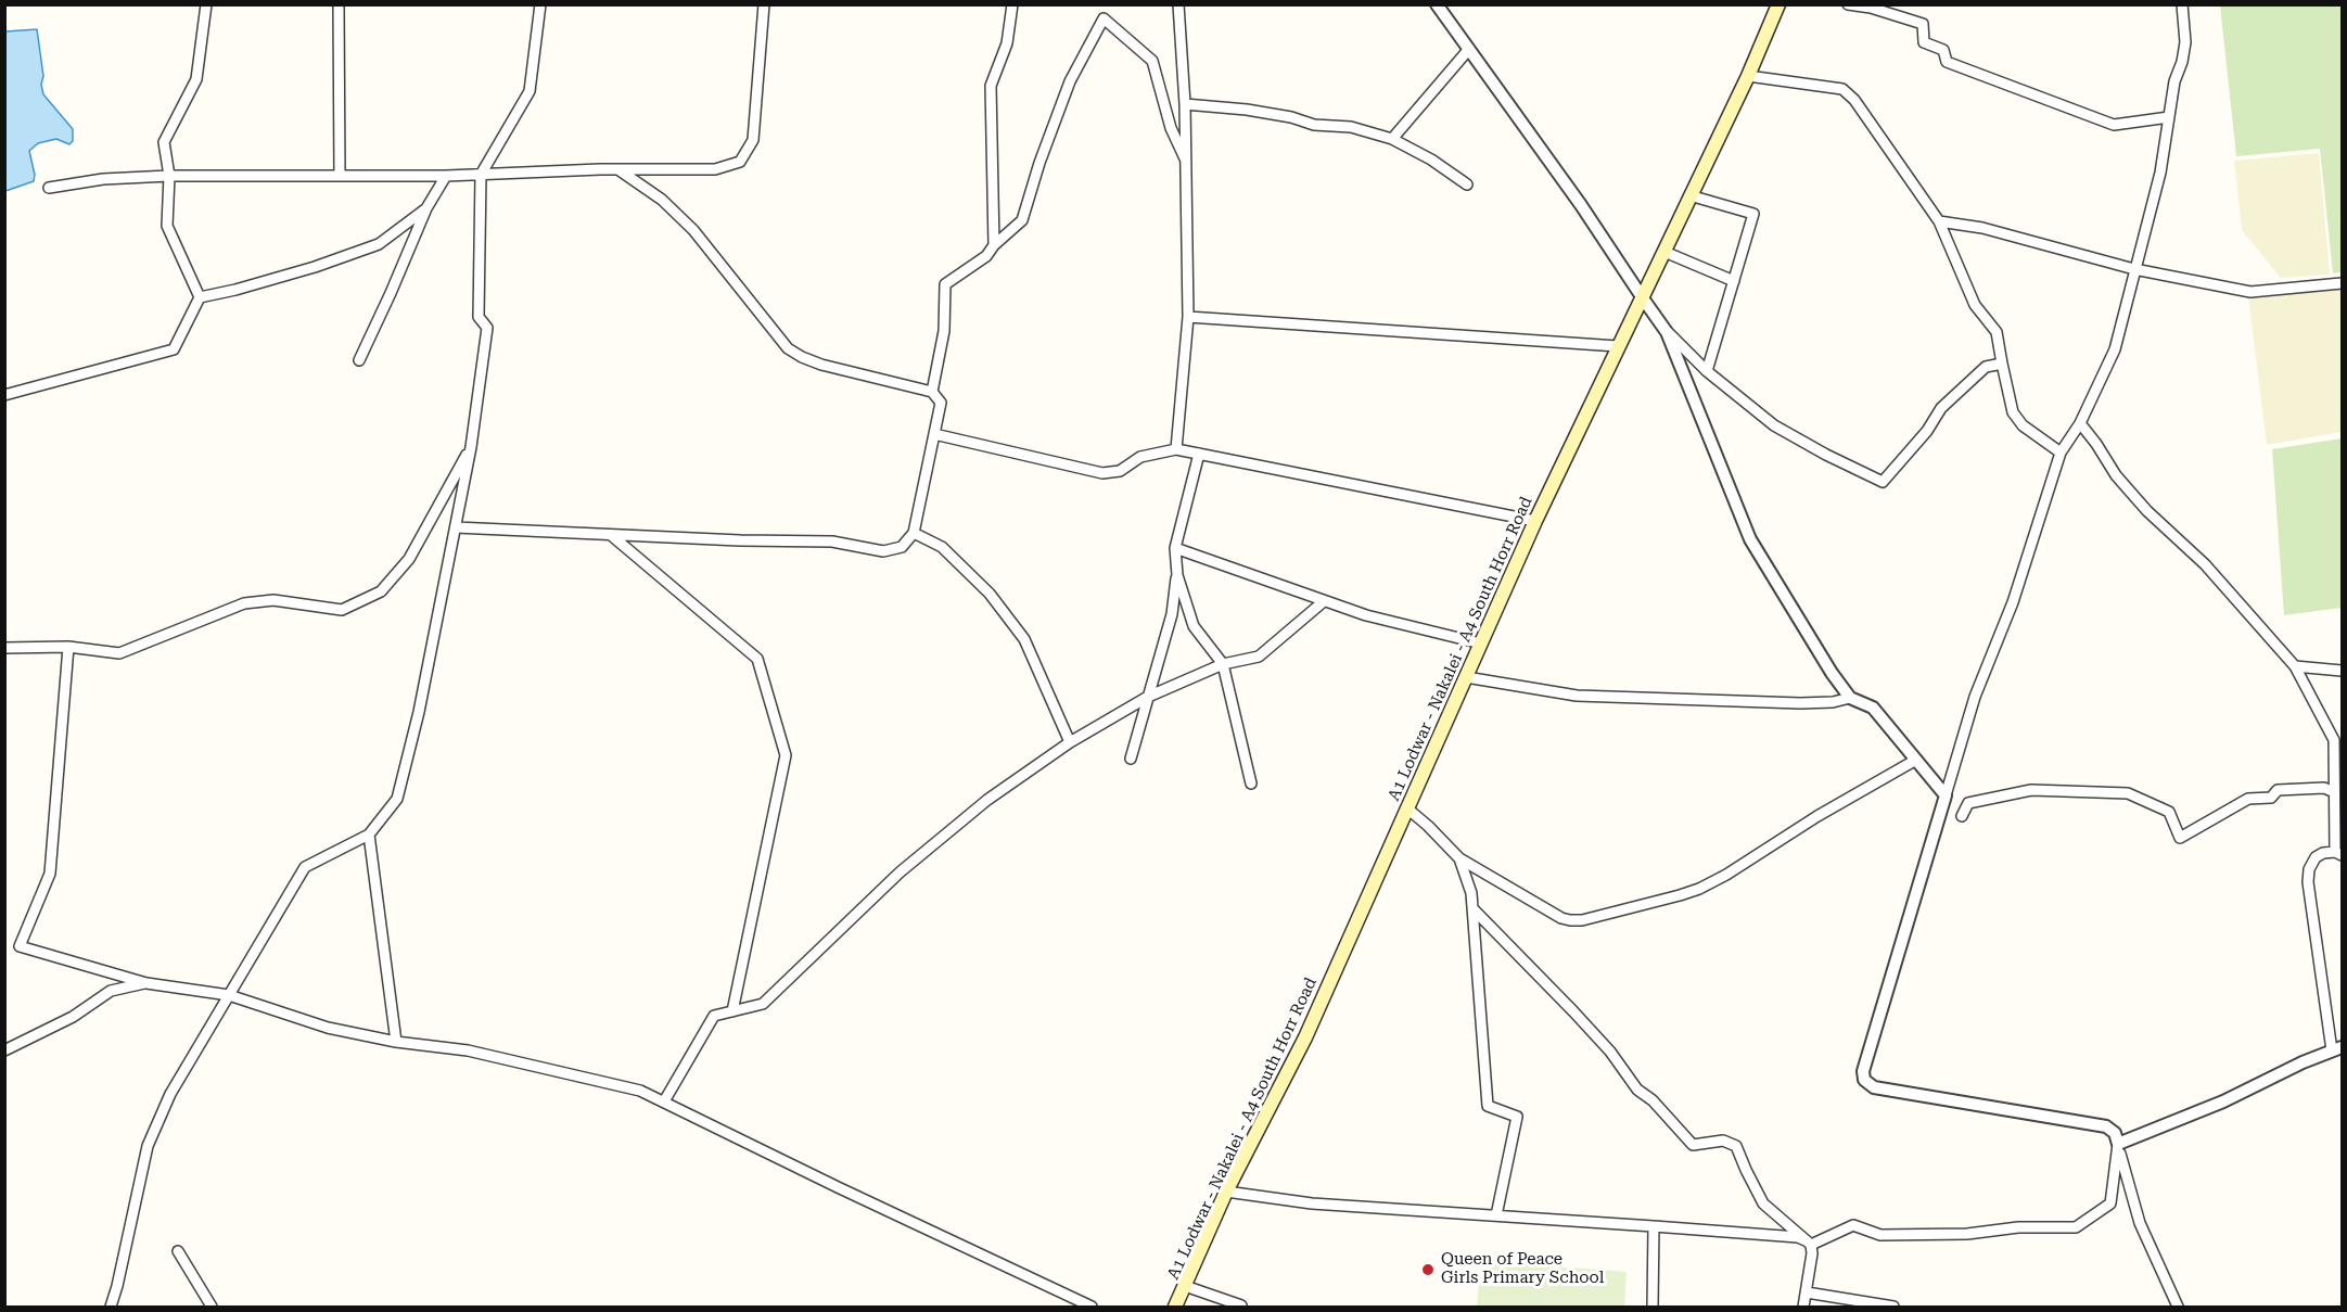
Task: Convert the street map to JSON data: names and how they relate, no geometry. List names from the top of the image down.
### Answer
{
  "streets": {
    "main road": ["A1 Lodwar - Nakalei - A4 South Horr Road"]
  },
  "places": ["Queen of Peace Girls Primary School"]
}
